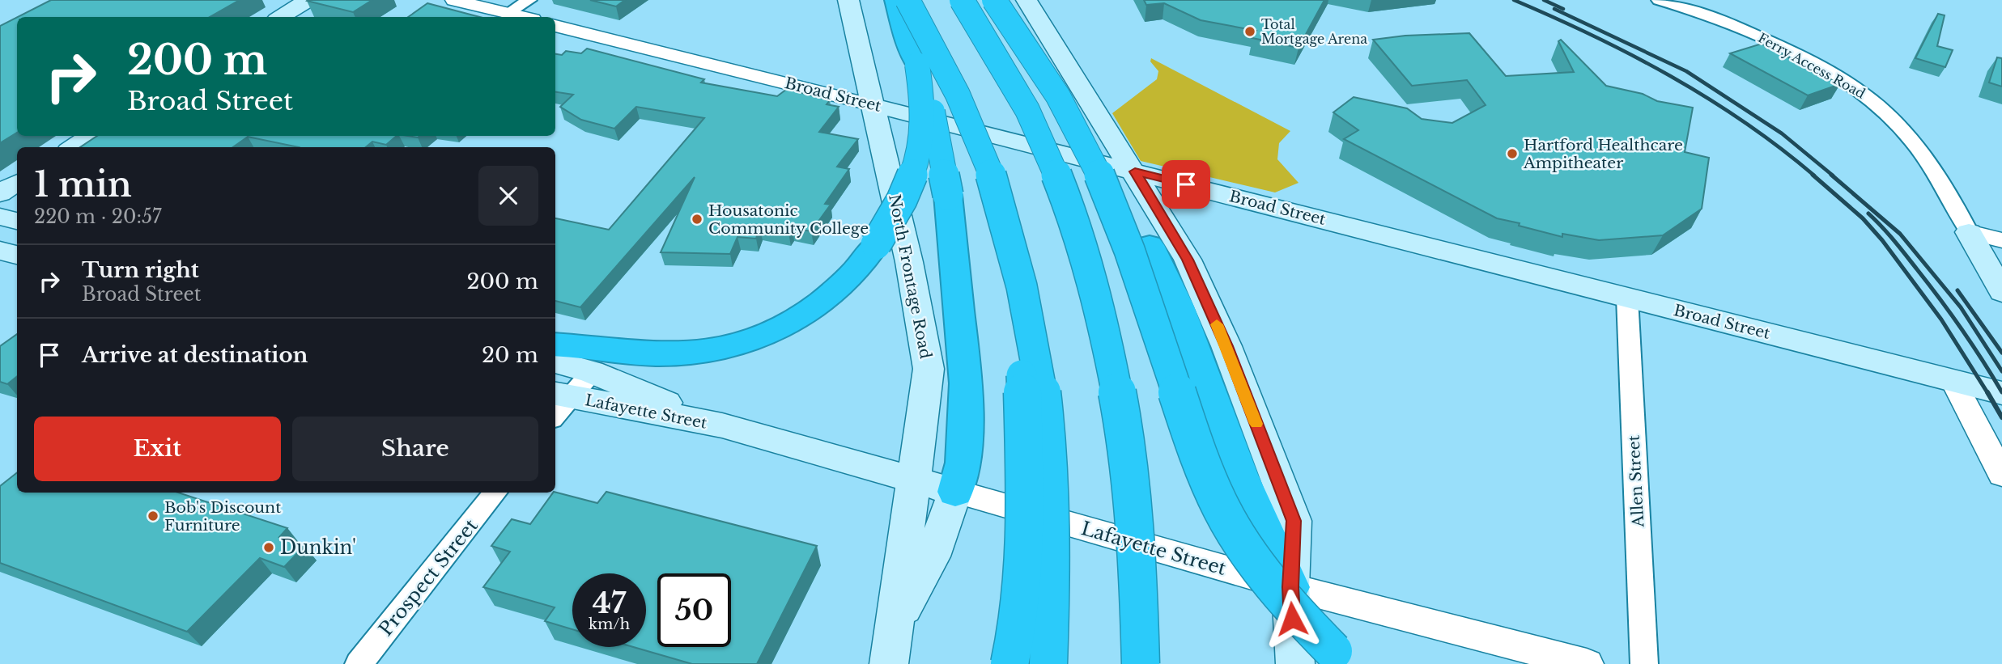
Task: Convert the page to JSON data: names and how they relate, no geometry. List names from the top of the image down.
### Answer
{
  "streets": {
    "main road": [
      "Ferry Access Road",
      "Broad Street",
      "North Frontage Road",
      "Lafayette Street"
    ],
    "street": ["Allen Street", "Prospect Street"]
  },
  "crossings": [
    ["Broad Street", "North Frontage Road"],
    ["Broad Street", "Allen Street"],
    ["North Frontage Road", "Lafayette Street"]
  ],
  "places": [
    "Total Mortgage Arena",
    "Hartford Healthcare Ampitheater",
    "Housatonic Community College",
    "Bob's Discount Furniture",
    "Dunkin'"
  ],
  "page": {
    "turn": ["200 m", "Broad Street"],
    "heading": ["1 min", "220 m · 20:57"],
    "list": [
      {
        "name": "Turn right",
        "note": "Broad Street",
        "value": "200 m"
      },
      {
        "name": "Arrive at destination",
        "value": "20 m"
      }
    ],
    "buttons": ["Exit", "Share"],
    "speed": "47 km/h",
    "limit": "50"
  }
}
